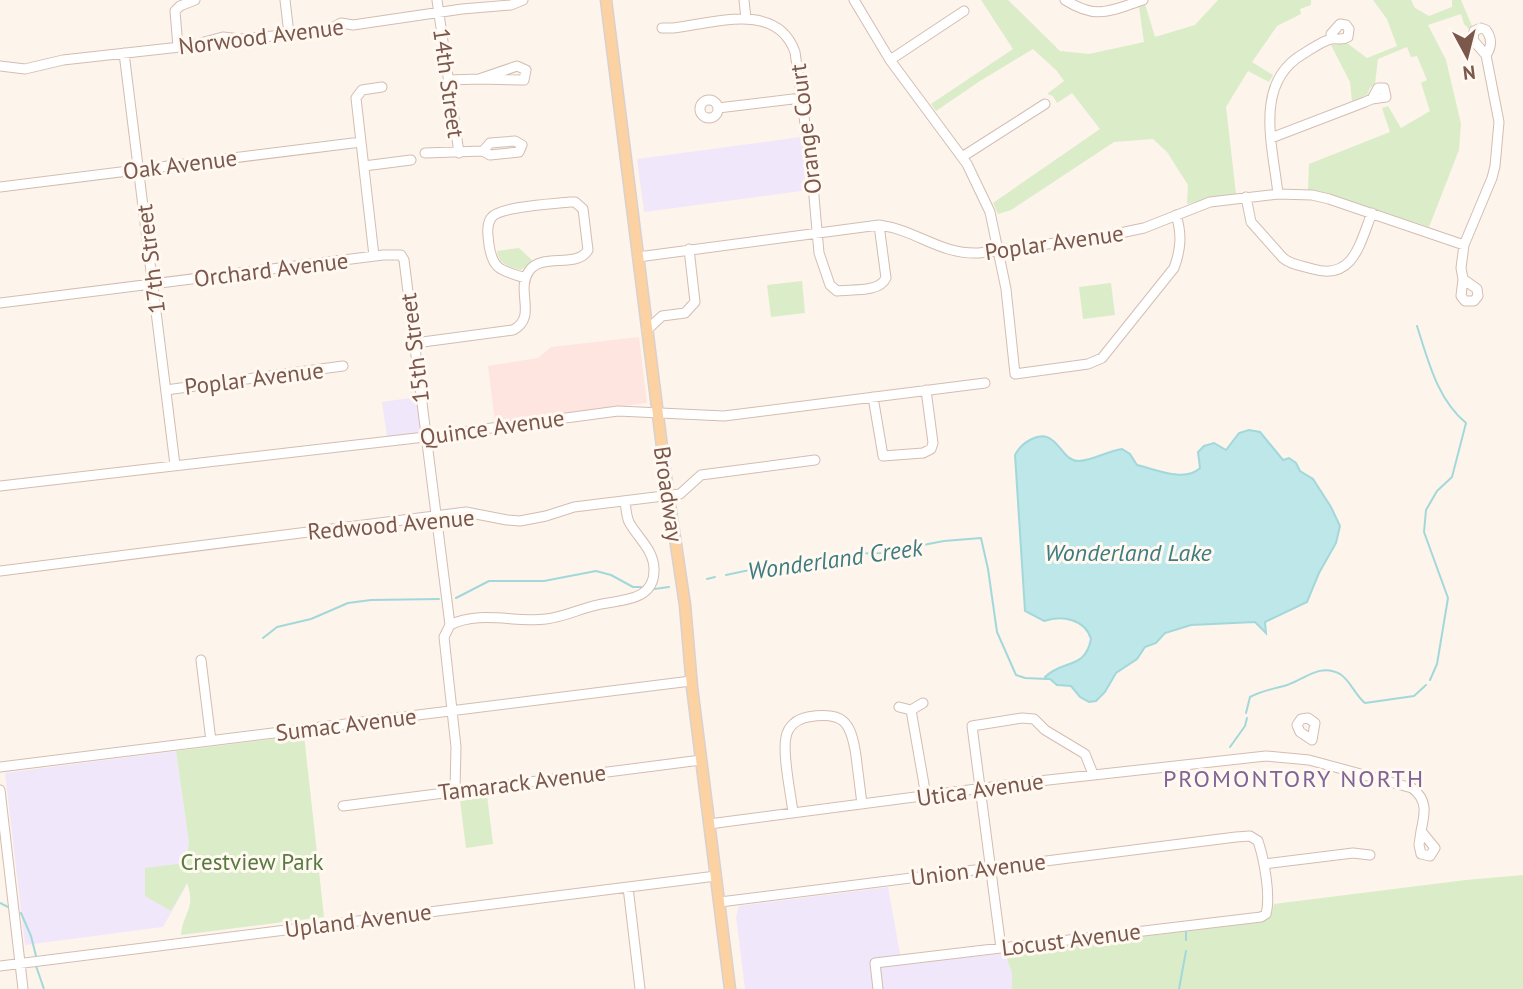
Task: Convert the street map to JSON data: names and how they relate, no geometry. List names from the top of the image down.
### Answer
{
  "streets": {
    "main road": ["Broadway"],
    "street": [
      "Norwood Avenue",
      "14th Street",
      "Orange Court",
      "Oak Avenue",
      "Poplar Avenue",
      "17th Street",
      "Orchard Avenue",
      "15th Street",
      "Quince Avenue",
      "Redwood Avenue",
      "Sumac Avenue",
      "Tamarack Avenue",
      "Utica Avenue",
      "Union Avenue",
      "Upland Avenue",
      "Locust Avenue"
    ]
  },
  "crossings": [
    ["Norwood Avenue", "14th Street"],
    ["Norwood Avenue", "17th Street"],
    ["Orange Court", "Poplar Avenue"],
    ["Oak Avenue", "17th Street"],
    ["Poplar Avenue", "17th Street"],
    ["Poplar Avenue", "Broadway"],
    ["17th Street", "Orchard Avenue"],
    ["17th Street", "Quince Avenue"],
    ["Orchard Avenue", "15th Street"],
    ["15th Street", "Quince Avenue"],
    ["15th Street", "Redwood Avenue"],
    ["15th Street", "Sumac Avenue"],
    ["15th Street", "Tamarack Avenue"],
    ["Quince Avenue", "Broadway"],
    ["Broadway", "Redwood Avenue"],
    ["Broadway", "Sumac Avenue"],
    ["Broadway", "Tamarack Avenue"],
    ["Broadway", "Utica Avenue"],
    ["Broadway", "Union Avenue"],
    ["Broadway", "Upland Avenue"],
    ["Union Avenue", "Locust Avenue"]
  ],
  "districts": ["PROMONTORY NORTH"],
  "water": ["Wonderland Lake", "Wonderland Creek"],
  "parks": ["Crestview Park"],
  "north": "bottom"
}
